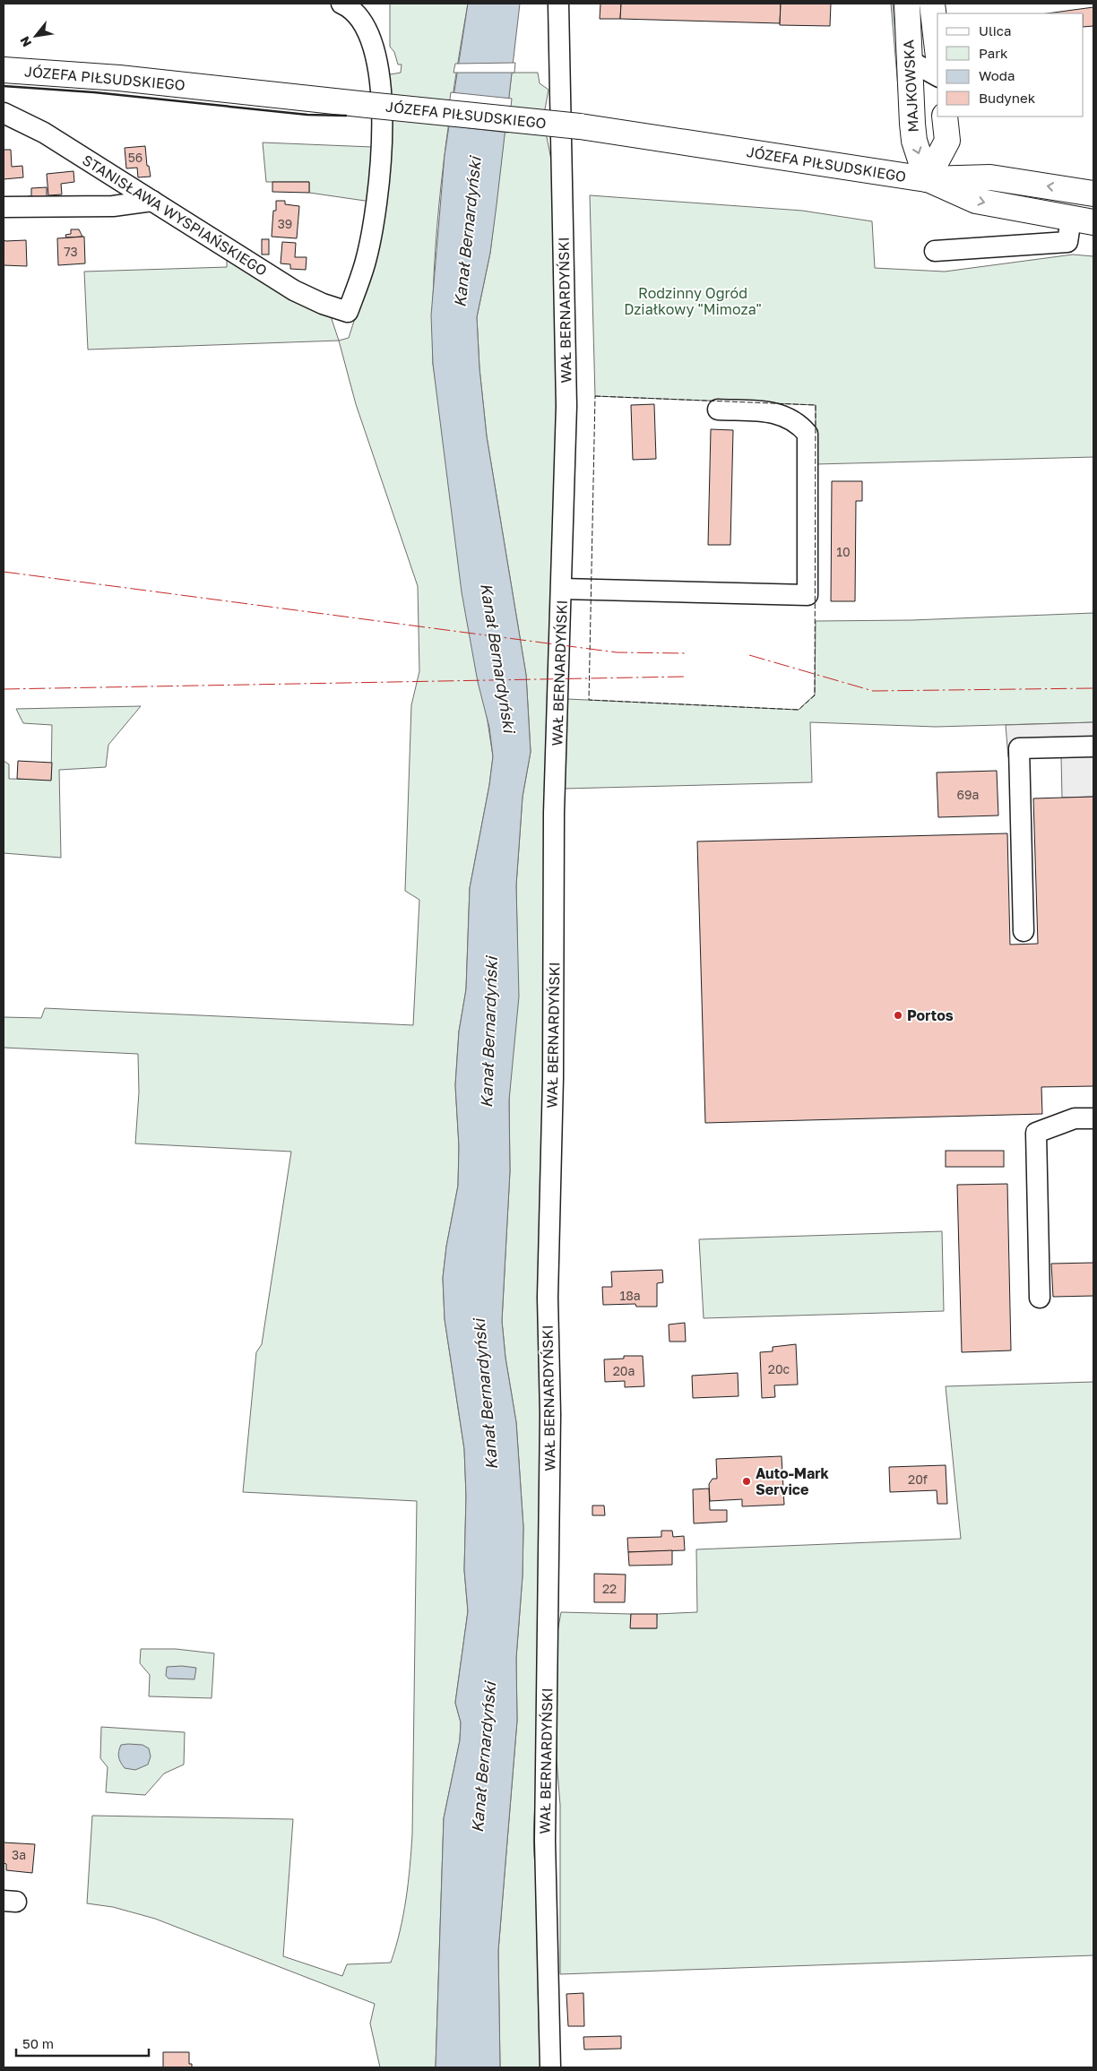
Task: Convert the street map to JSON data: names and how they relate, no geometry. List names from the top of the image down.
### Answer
{
  "streets": {
    "main road": ["JÓZEFA PIŁSUDSKIEGO", "MAJKOWSKA"],
    "street": ["STANISŁAWA WYSPIAŃSKIEGO", "WAŁ BERNARDYŃSKI"]
  },
  "crossings": [
    ["JÓZEFA PIŁSUDSKIEGO", "MAJKOWSKA"]
  ],
  "one_way": ["MAJKOWSKA"],
  "water": ["Kanał Bernardyński"],
  "parks": ["Rodzinny Ogród Działkowy \"Mimoza\""],
  "places": ["Portos", "Auto-Mark Service"],
  "house_numbers": [
    "56",
    "39",
    "73",
    "10",
    "69a",
    "18a",
    "20c",
    "20a",
    "20f",
    "22",
    "3a"
  ],
  "legend": [
    "Ulica",
    "Park",
    "Woda",
    "Budynek"
  ],
  "scale_bar": "50 m",
  "north": "bottom left"
}
